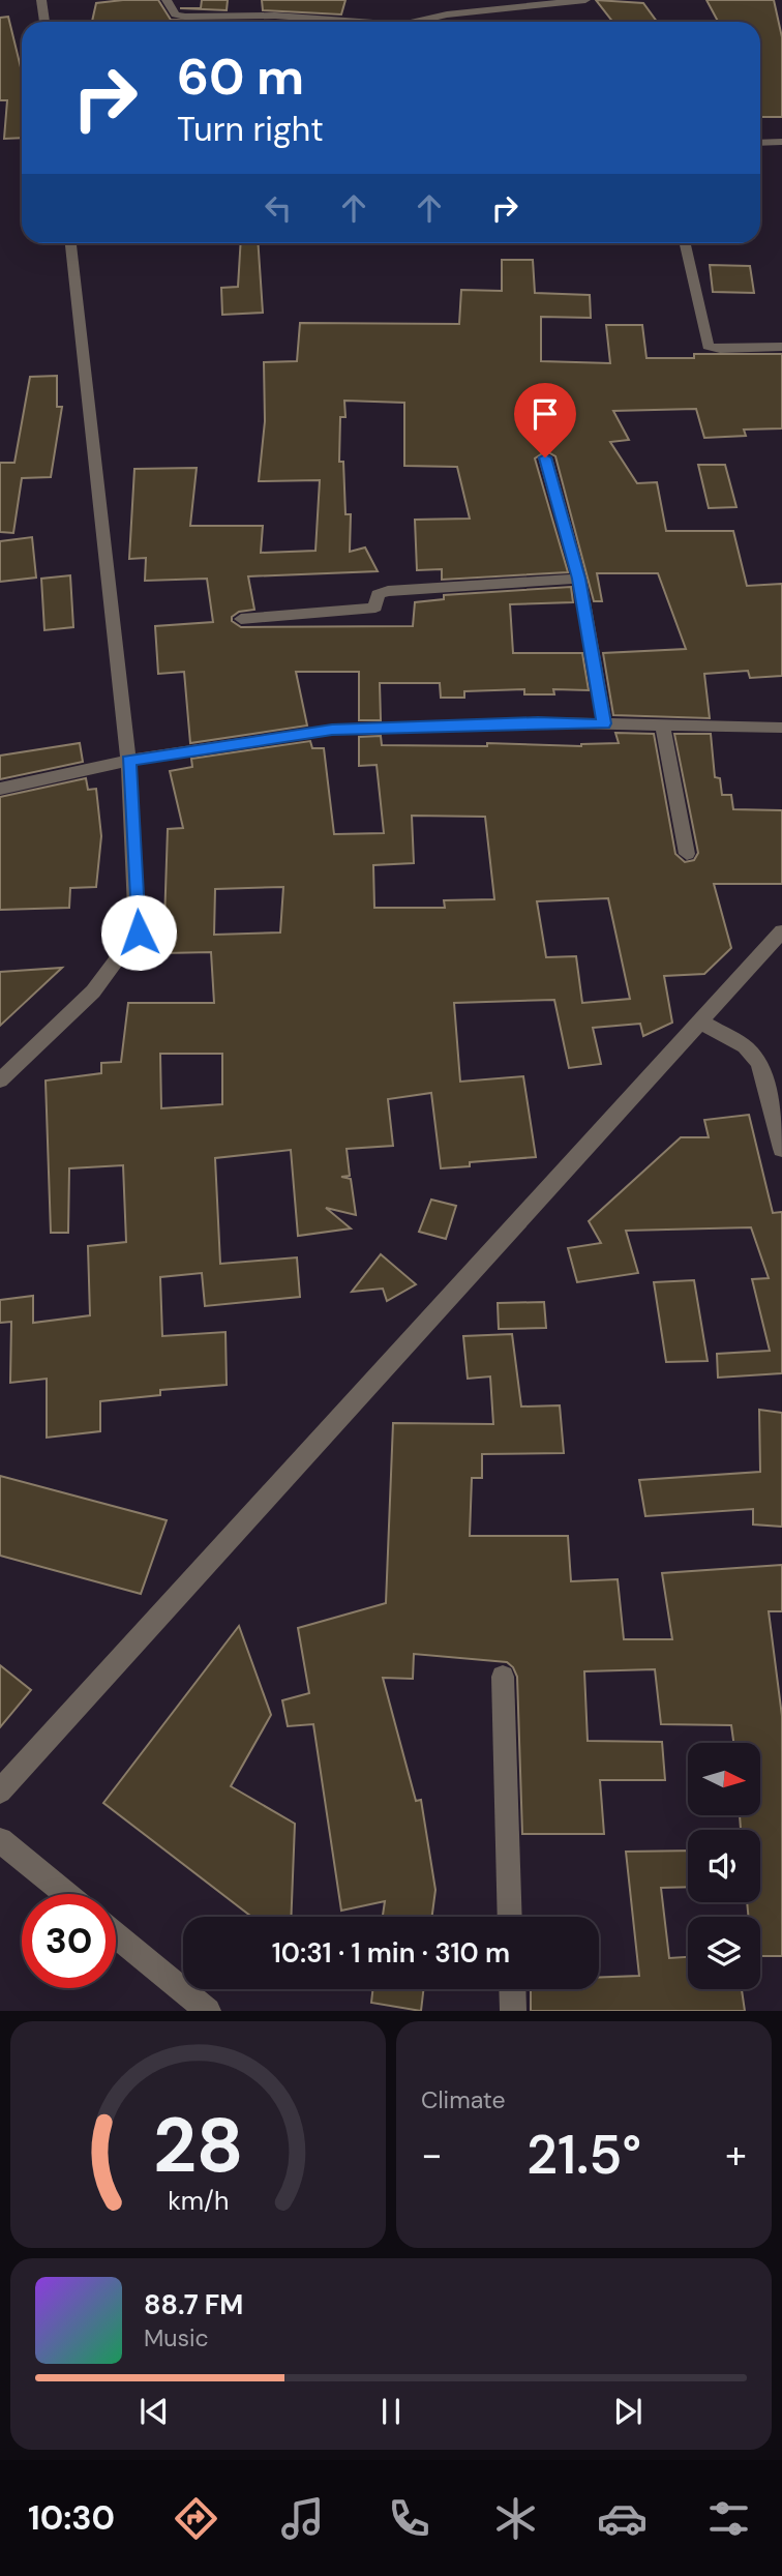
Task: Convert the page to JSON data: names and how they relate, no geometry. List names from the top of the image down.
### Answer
{
  "north": "right",
  "page": {
    "turn": ["60 m", "Turn right"],
    "limit": "30",
    "trip": "10:31 · 1 min · 310 m",
    "tile": "Climate",
    "heat": ["−", "21.5°", "+"],
    "song": ["88.7 FM", "Music"],
    "tabs": "10:30",
    "gauge": ["28", "km/h"]
  }
}
